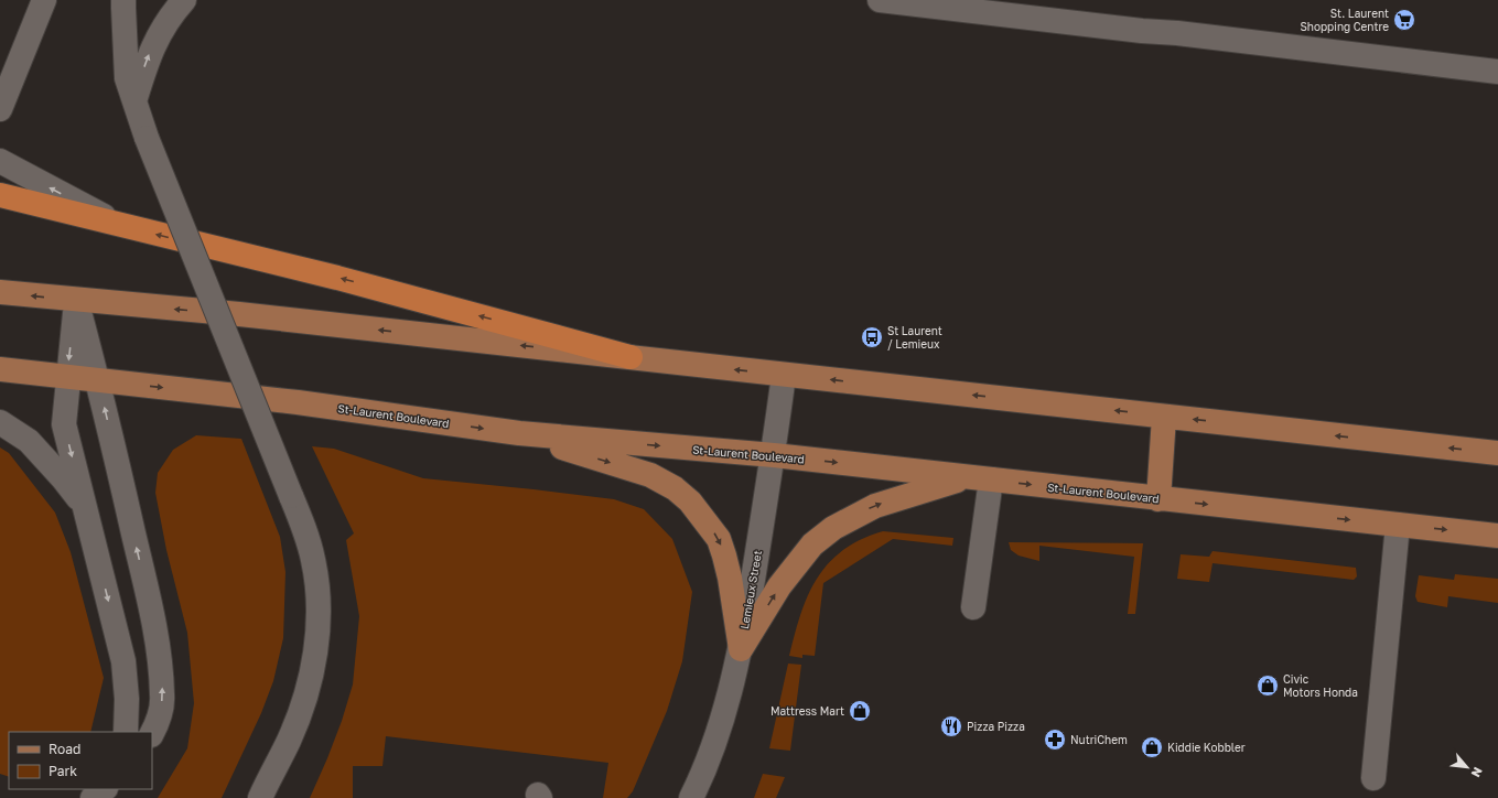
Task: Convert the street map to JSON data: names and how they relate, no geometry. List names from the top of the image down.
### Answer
{
  "streets": {
    "main road": ["St-Laurent Boulevard"],
    "street": ["Lemieux Street"]
  },
  "crossings": [
    ["St-Laurent Boulevard", "Lemieux Street"]
  ],
  "places": {
    "supermarket": ["St. Laurent Shopping Centre"],
    "bus stop": ["St Laurent / Lemieux"],
    "shop": ["Civic Motors Honda", "Mattress Mart", "Kiddie Kobbler"],
    "restaurant": ["Pizza Pizza"],
    "pharmacy": ["NutriChem"]
  },
  "legend": ["Road", "Park"],
  "north": "bottom right"
}
